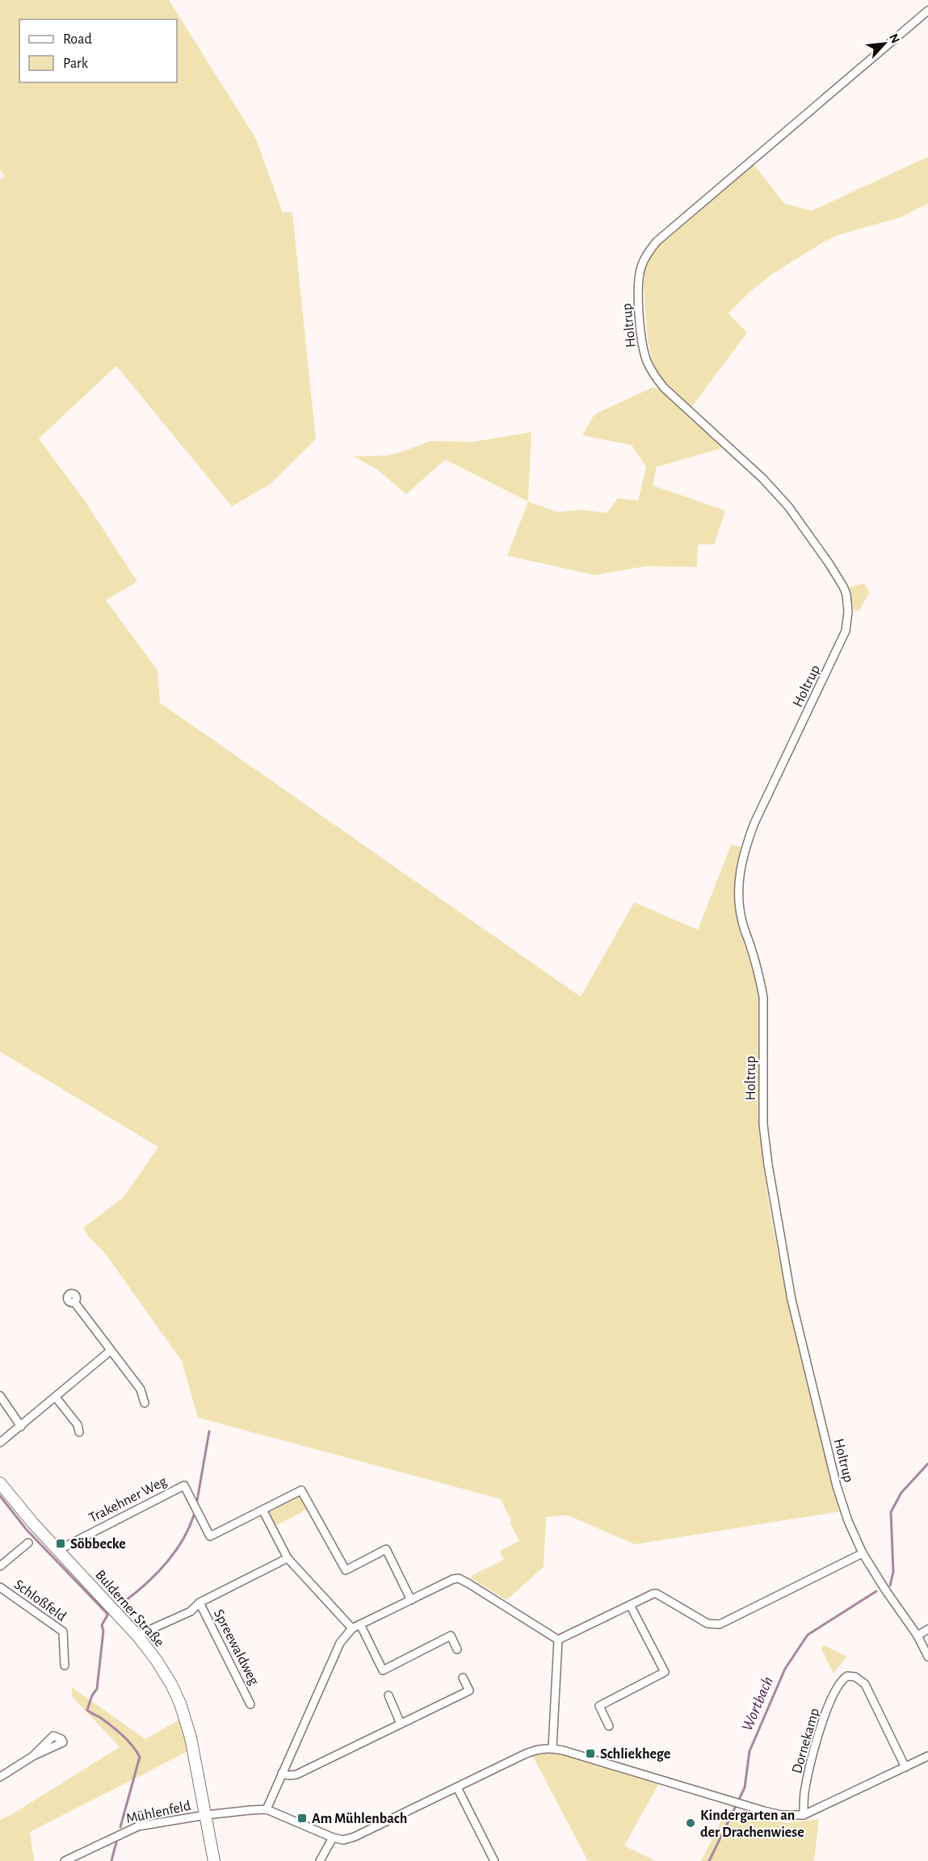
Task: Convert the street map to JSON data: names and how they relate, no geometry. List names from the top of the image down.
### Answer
{
  "streets": {
    "street": [
      "Holtrup",
      "Trakehner Weg",
      "Schloßfeld",
      "Bulderner Straße",
      "Spreewaldweg",
      "Dornekamp",
      "Mühlenfeld"
    ]
  },
  "crossings": [
    ["Trakehner Weg", "Bulderner Straße"],
    ["Bulderner Straße", "Spreewaldweg"],
    ["Bulderner Straße", "Mühlenfeld"]
  ],
  "water": ["Wortbach"],
  "places": {
    "transit": ["Söbbecke", "Schliekhege", "Am Mühlenbach"],
    "other": ["Kindergarten an der Drachenwiese"]
  },
  "legend": ["Road", "Park"],
  "north": "top right"
}
